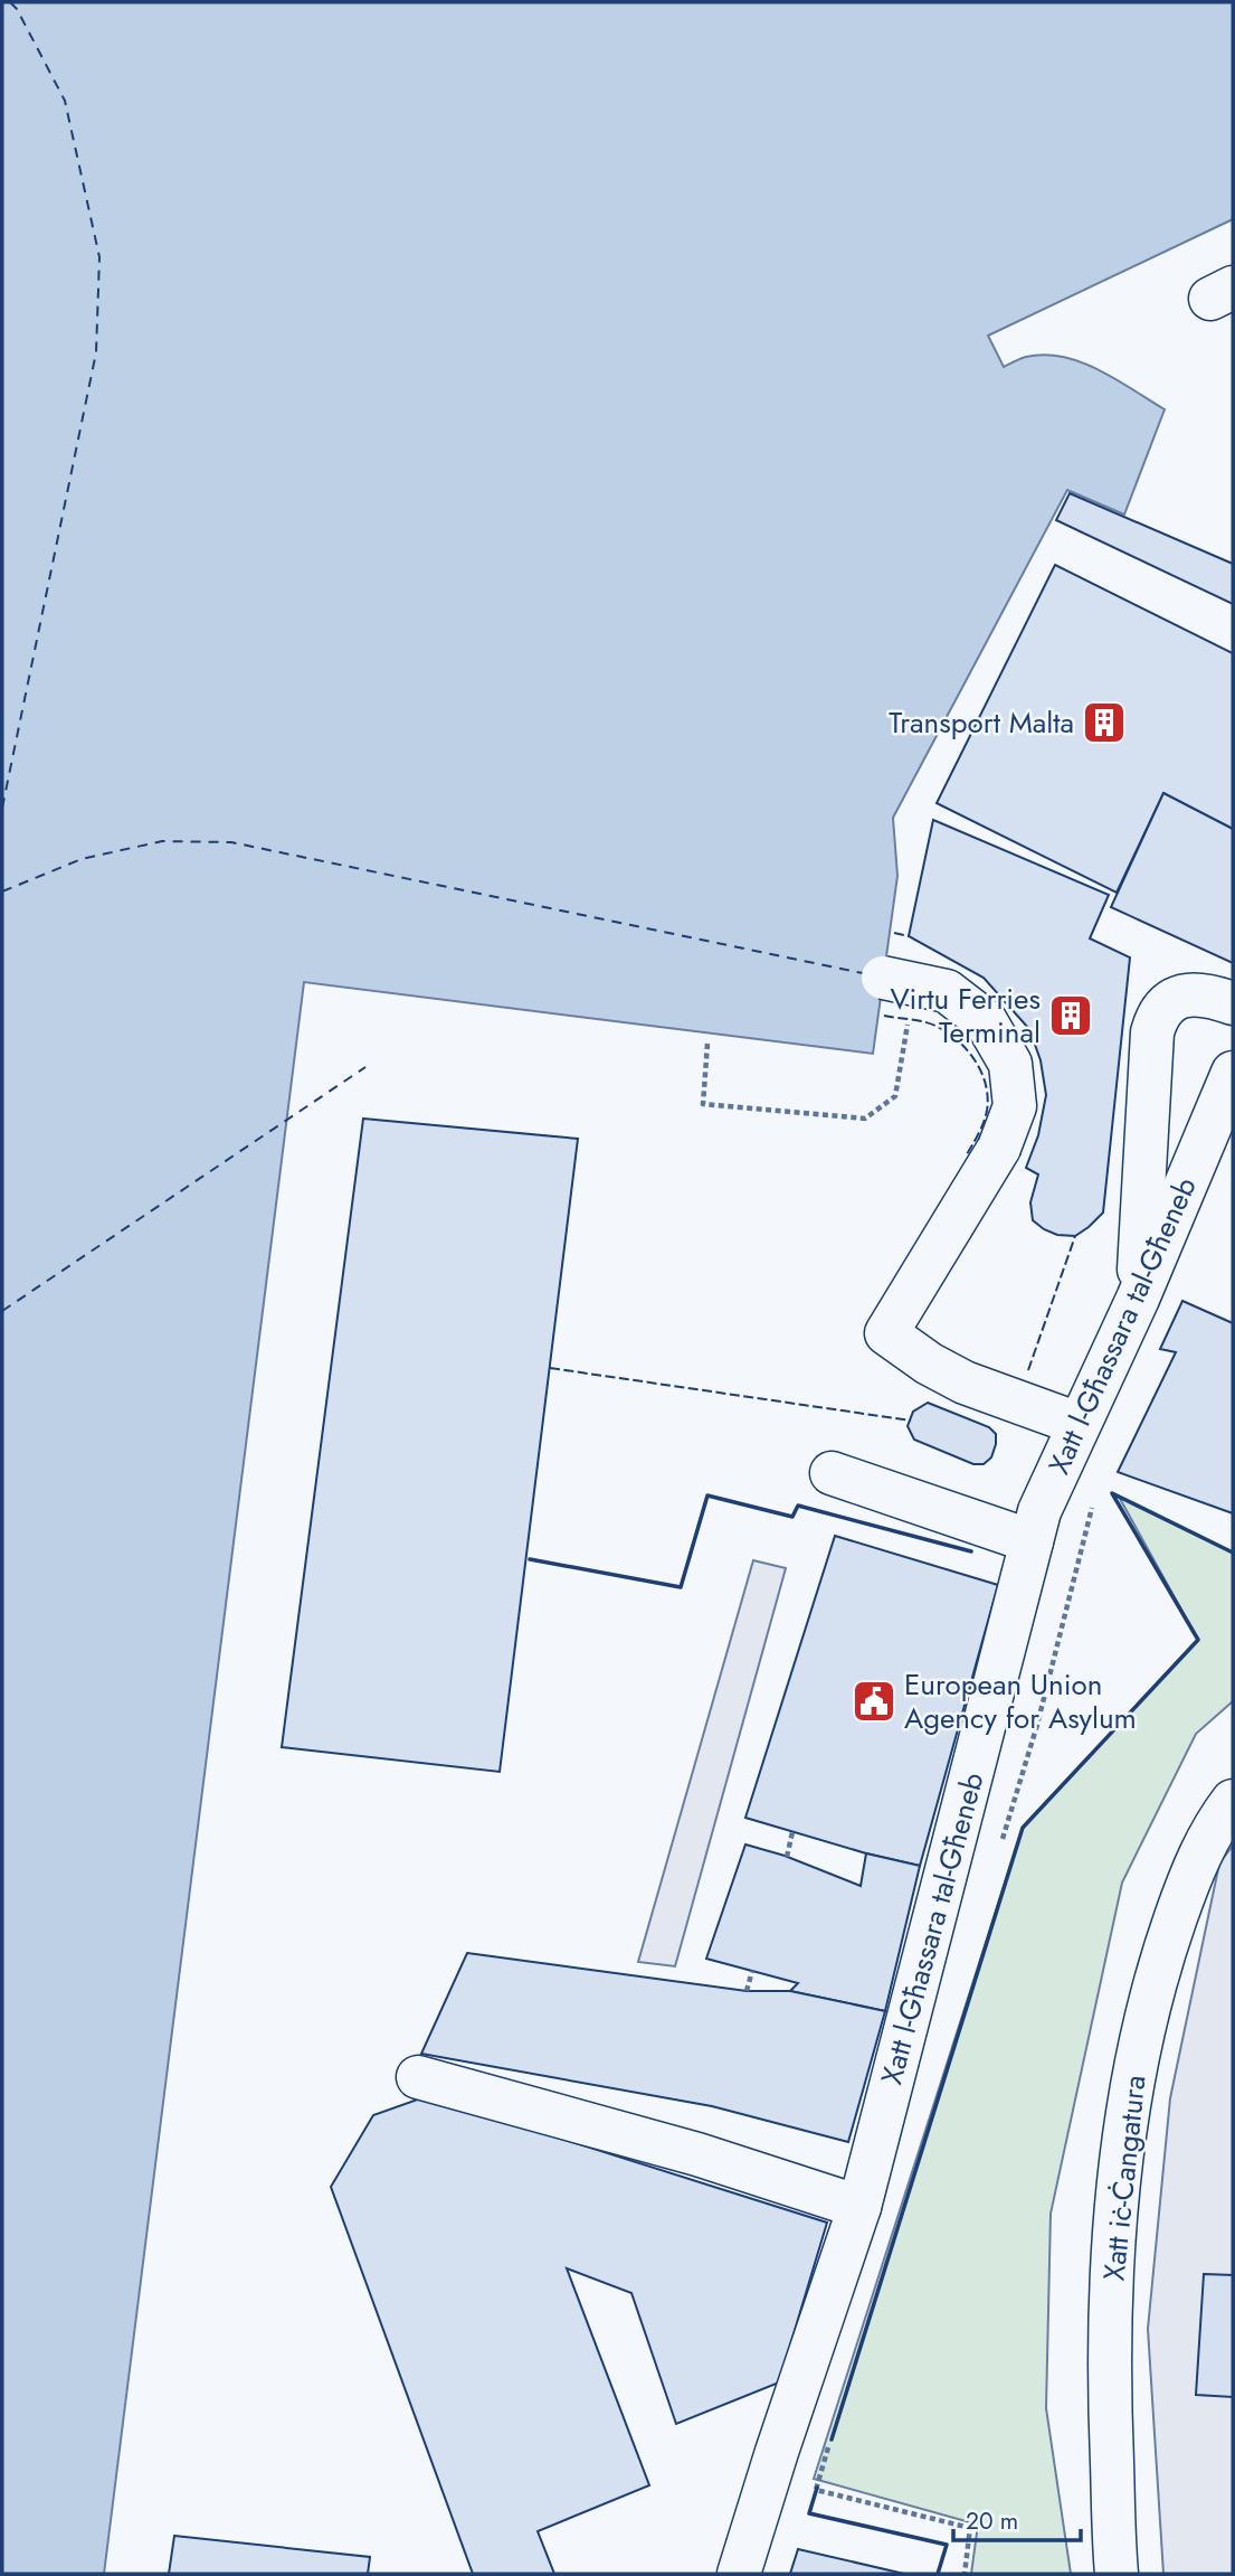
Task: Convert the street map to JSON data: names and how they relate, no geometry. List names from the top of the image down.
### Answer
{
  "streets": {
    "street": ["Xatt l-Għassara tal-Għeneb", "Xatt iċ-Ċangatura"]
  },
  "places": {
    "building": ["Transport Malta", "Virtu Ferries Terminal"],
    "public building": ["European Union Agency for Asylum"]
  },
  "scale_bar": "20 m"
}
